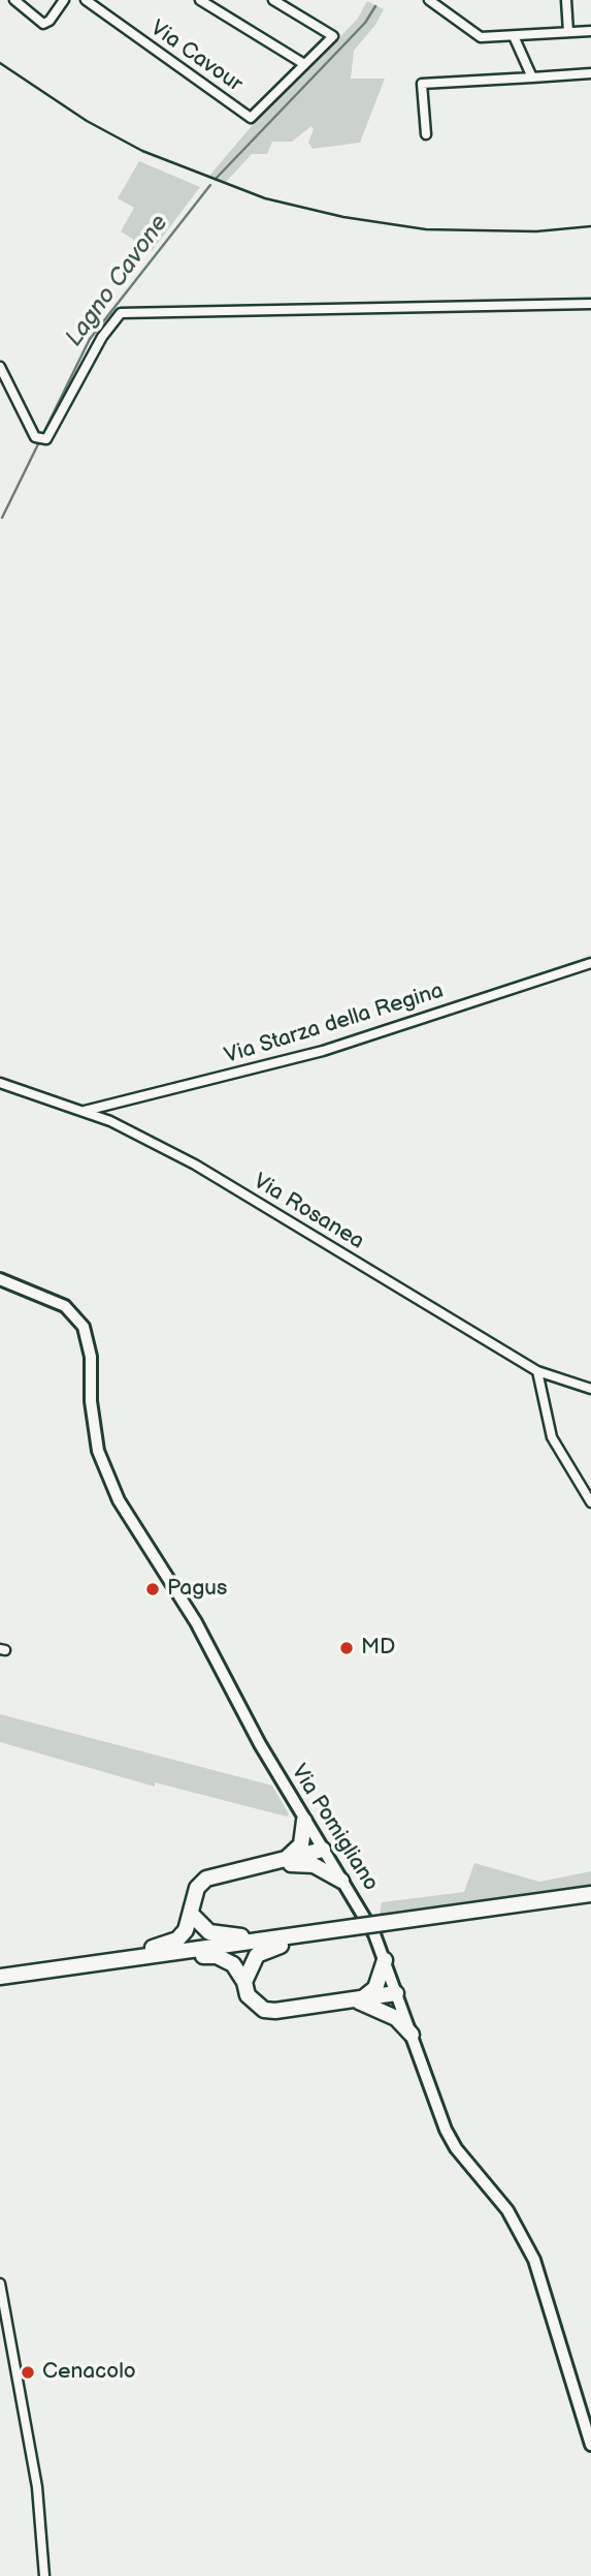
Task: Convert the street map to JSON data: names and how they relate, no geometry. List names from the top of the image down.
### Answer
{
  "streets": {
    "street": [
      "Via Cavour",
      "Via Starza della Regina",
      "Via Rosanea",
      "Via Pomigliano"
    ]
  },
  "crossings": [
    ["Via Starza della Regina", "Via Rosanea"]
  ],
  "water": ["Lagno Cavone"],
  "places": ["Pagus", "MD", "Cenacolo"]
}
